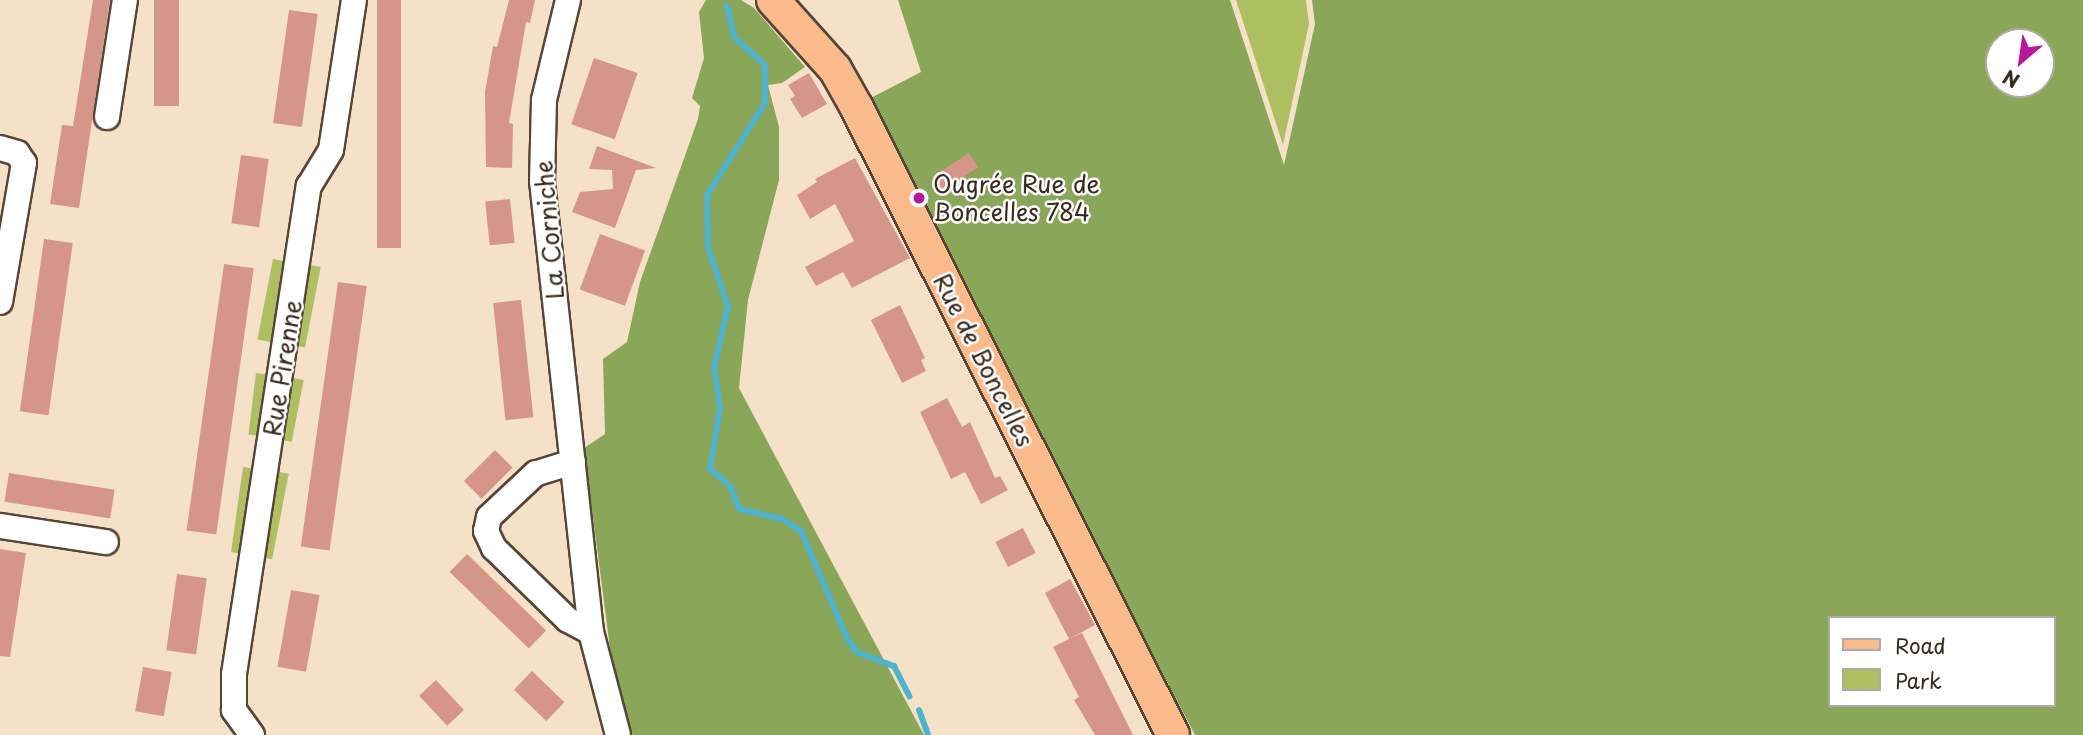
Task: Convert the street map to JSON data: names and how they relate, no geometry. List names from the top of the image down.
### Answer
{
  "streets": {
    "main road": ["Rue de Boncelles"],
    "street": ["La Corniche", "Rue Pirenne"]
  },
  "places": ["Ougrée Rue de Boncelles 784"],
  "legend": ["Road", "Park"],
  "north": "bottom left"
}
